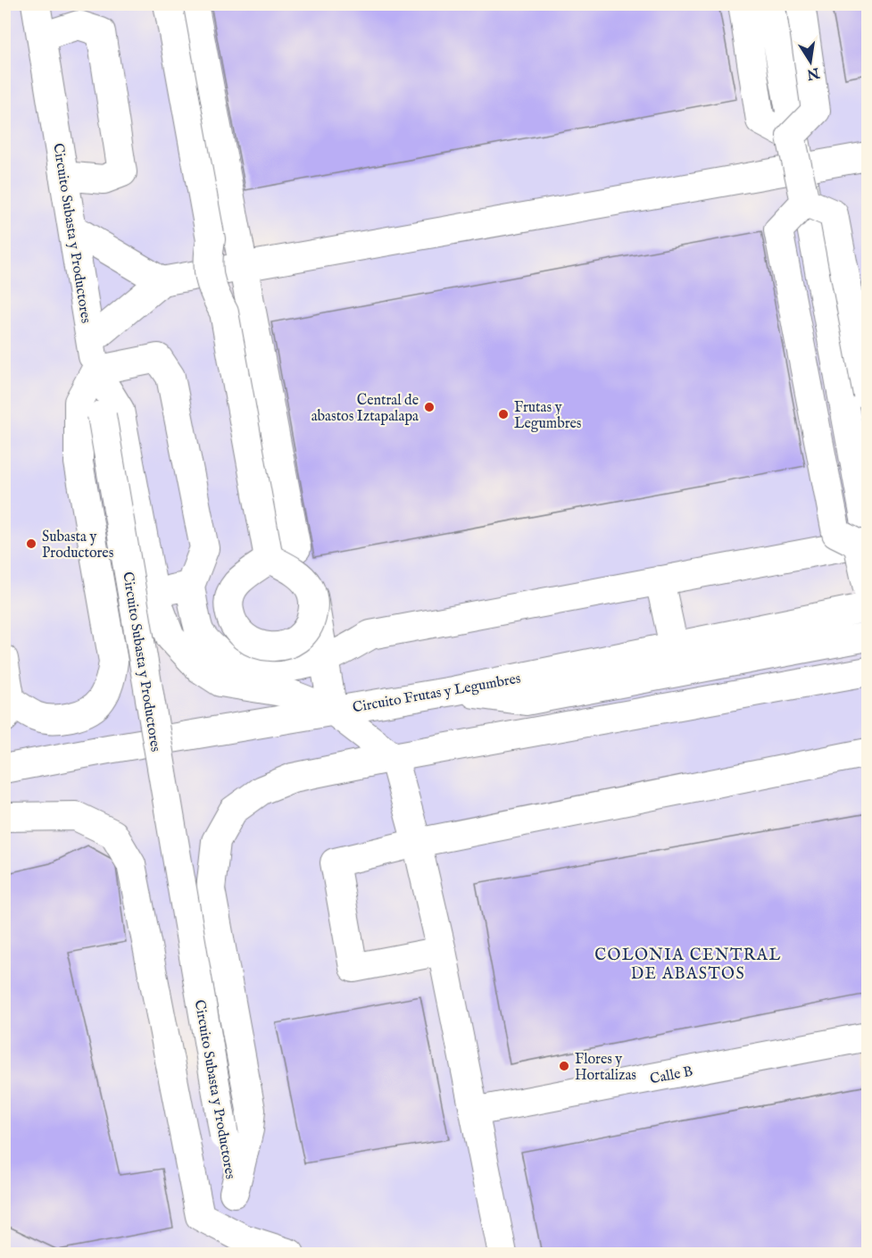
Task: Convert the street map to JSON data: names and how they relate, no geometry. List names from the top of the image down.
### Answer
{
  "streets": {
    "street": ["Circuito Subasta y Productores", "Circuito Frutas y Legumbres", "Calle B"]
  },
  "districts": ["COLONIA CENTRAL DE ABASTOS"],
  "places": [
    "Central de abastos Iztapalapa",
    "Frutas y Legumbres",
    "Subasta y Productores",
    "Flores y Hortalizas"
  ],
  "north": "bottom"
}
